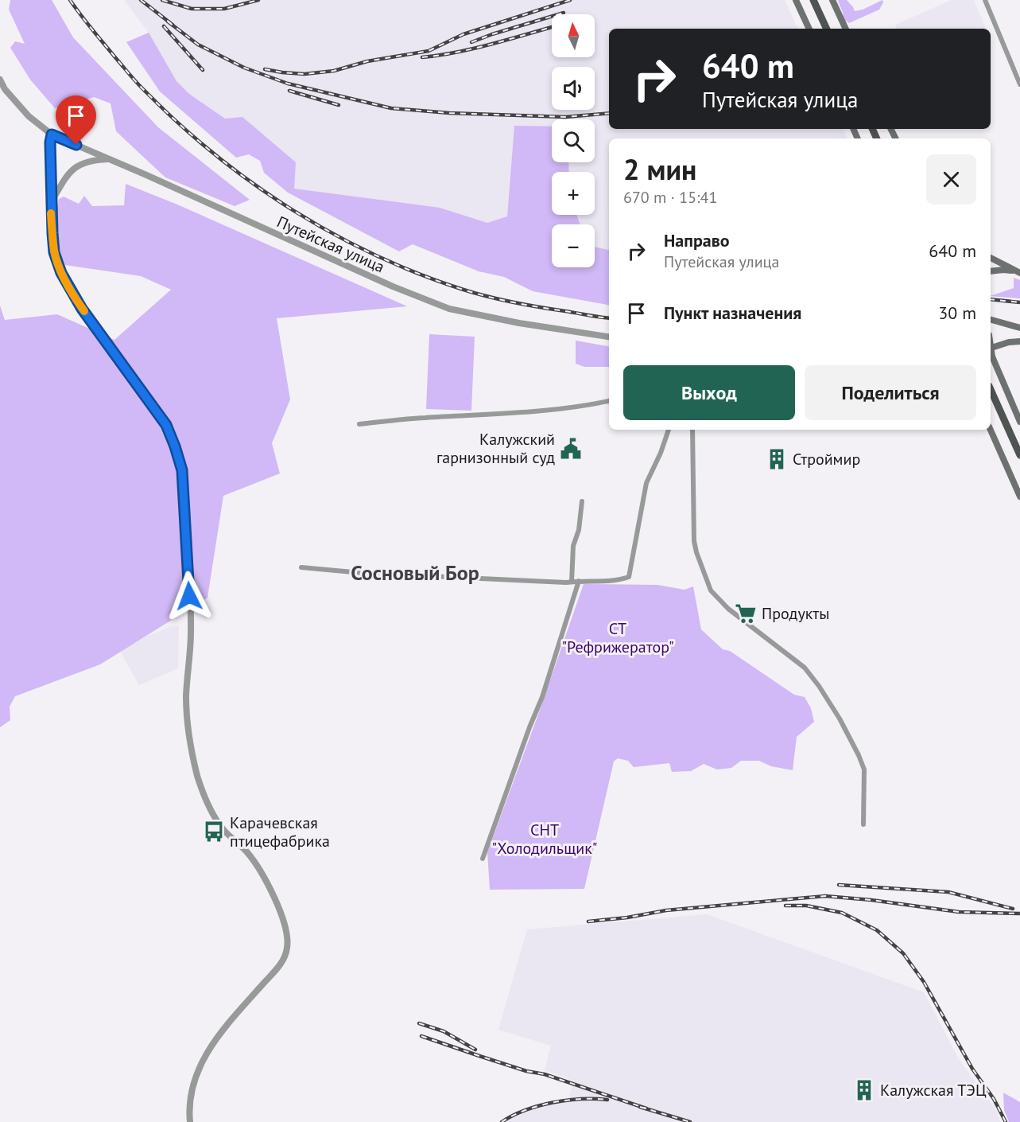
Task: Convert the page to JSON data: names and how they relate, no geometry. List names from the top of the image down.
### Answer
{
  "streets": {
    "street": ["Путейская улица"]
  },
  "districts": ["Сосновый Бор"],
  "parks": ["СТ \"Рефрижератор\"", "СНТ \"Холодильщик\""],
  "places": {
    "public building": ["Калужский гарнизонный суд"],
    "building": ["Строймир", "Калужская ТЭЦ"],
    "supermarket": ["Продукты"],
    "bus stop": ["Карачевская птицефабрика"]
  },
  "north": "top",
  "page": {
    "map_buttons": ["+", "−"],
    "turn": ["640 m", "Путейская улица"],
    "heading": ["2 мин", "670 m · 15:41"],
    "list": [
      {
        "name": "Направо",
        "note": "Путейская улица",
        "value": "640 m"
      },
      {
        "name": "Пункт назначения",
        "value": "30 m"
      }
    ],
    "buttons": ["Выход", "Поделиться"]
  }
}
